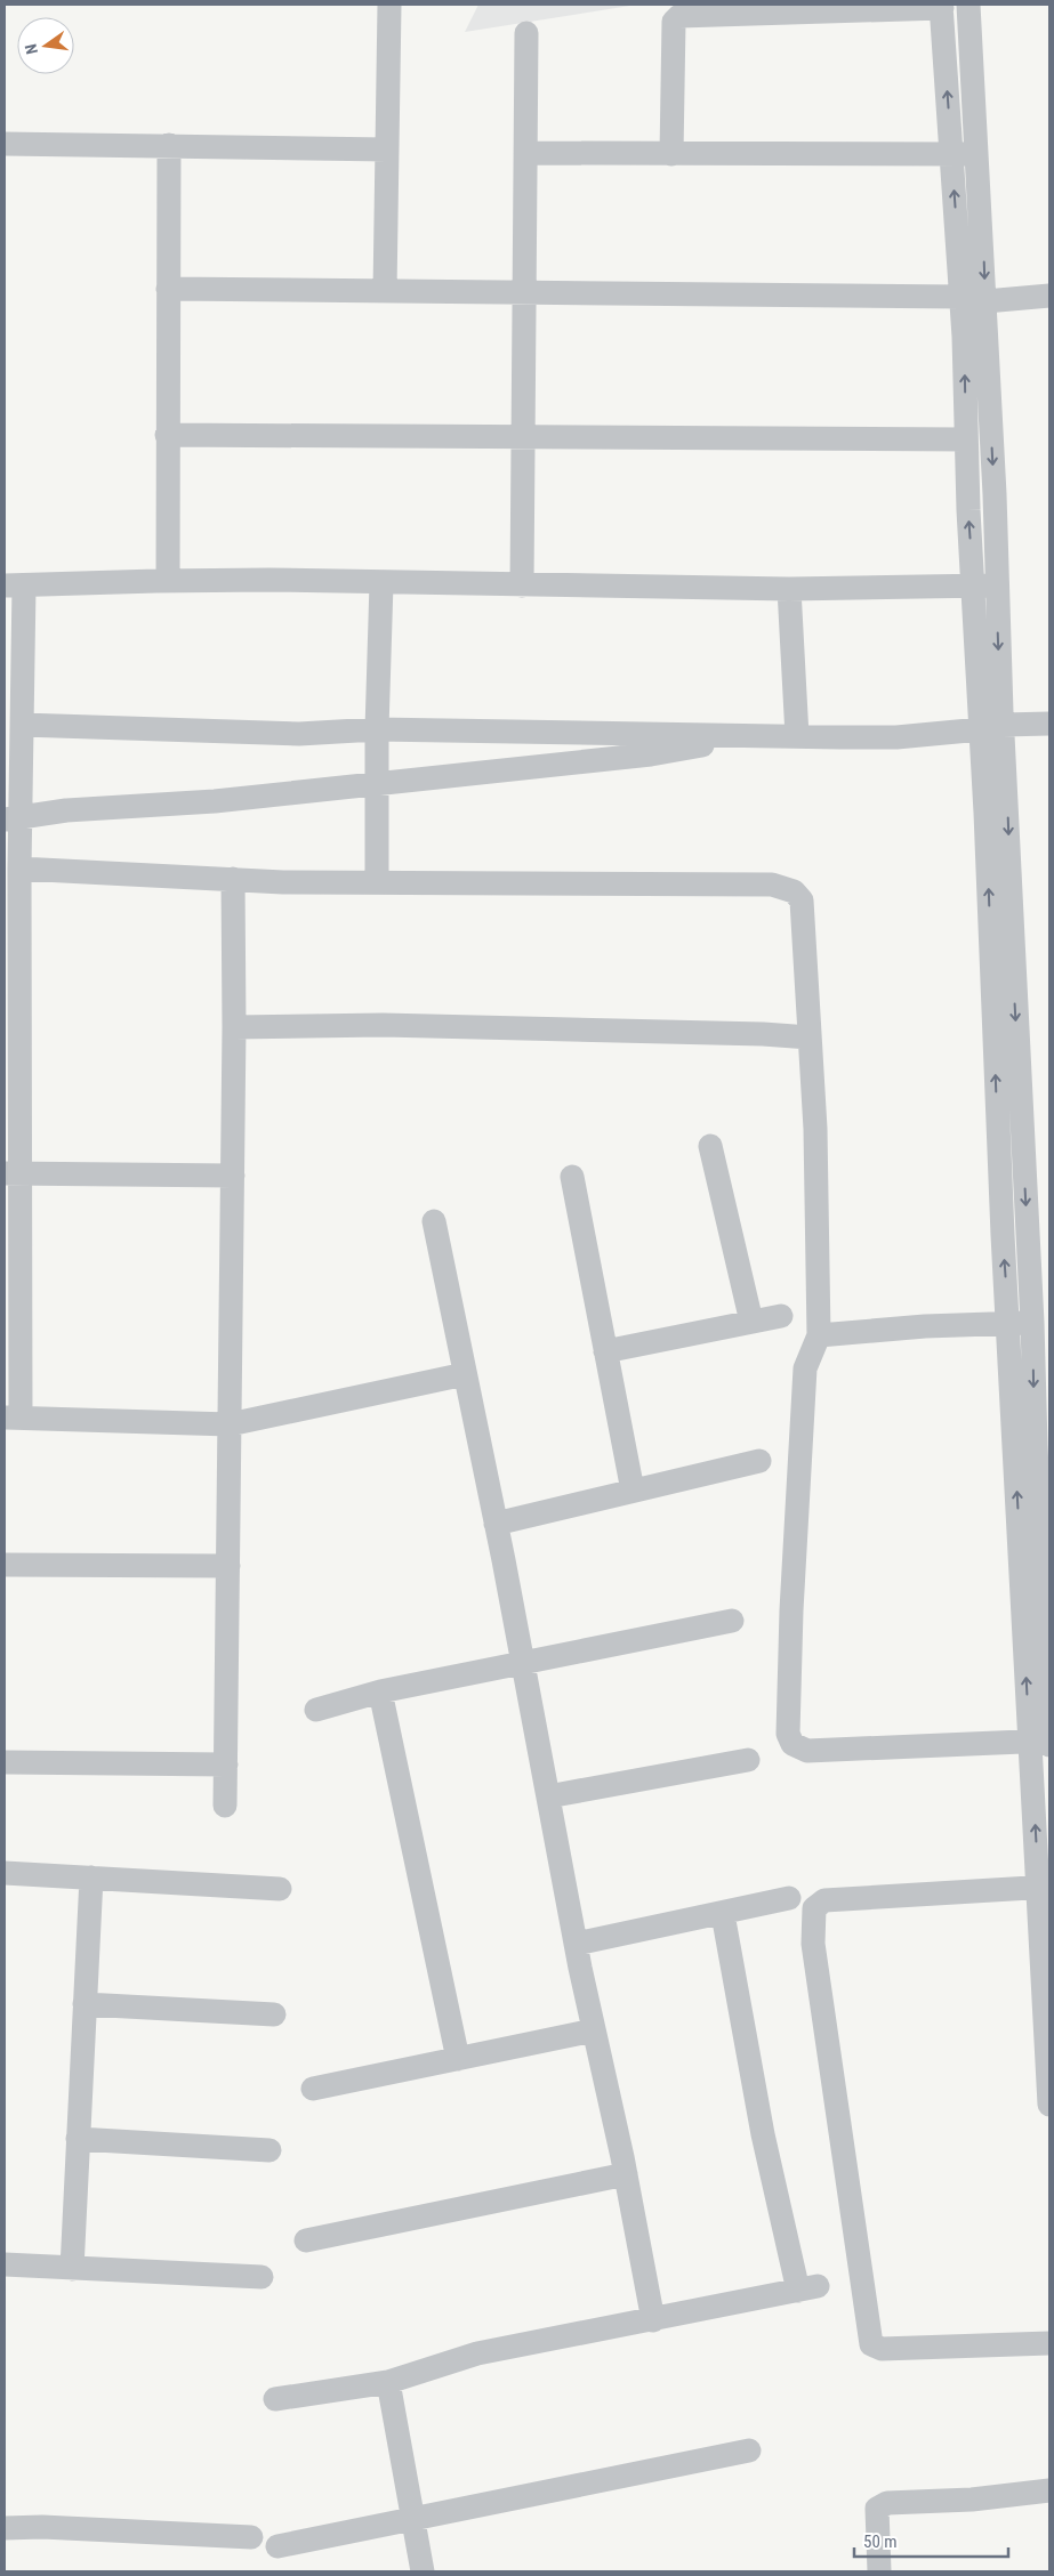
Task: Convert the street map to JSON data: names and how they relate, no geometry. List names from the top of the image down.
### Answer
{
  "scale_bar": "50 m",
  "north": "left"
}
